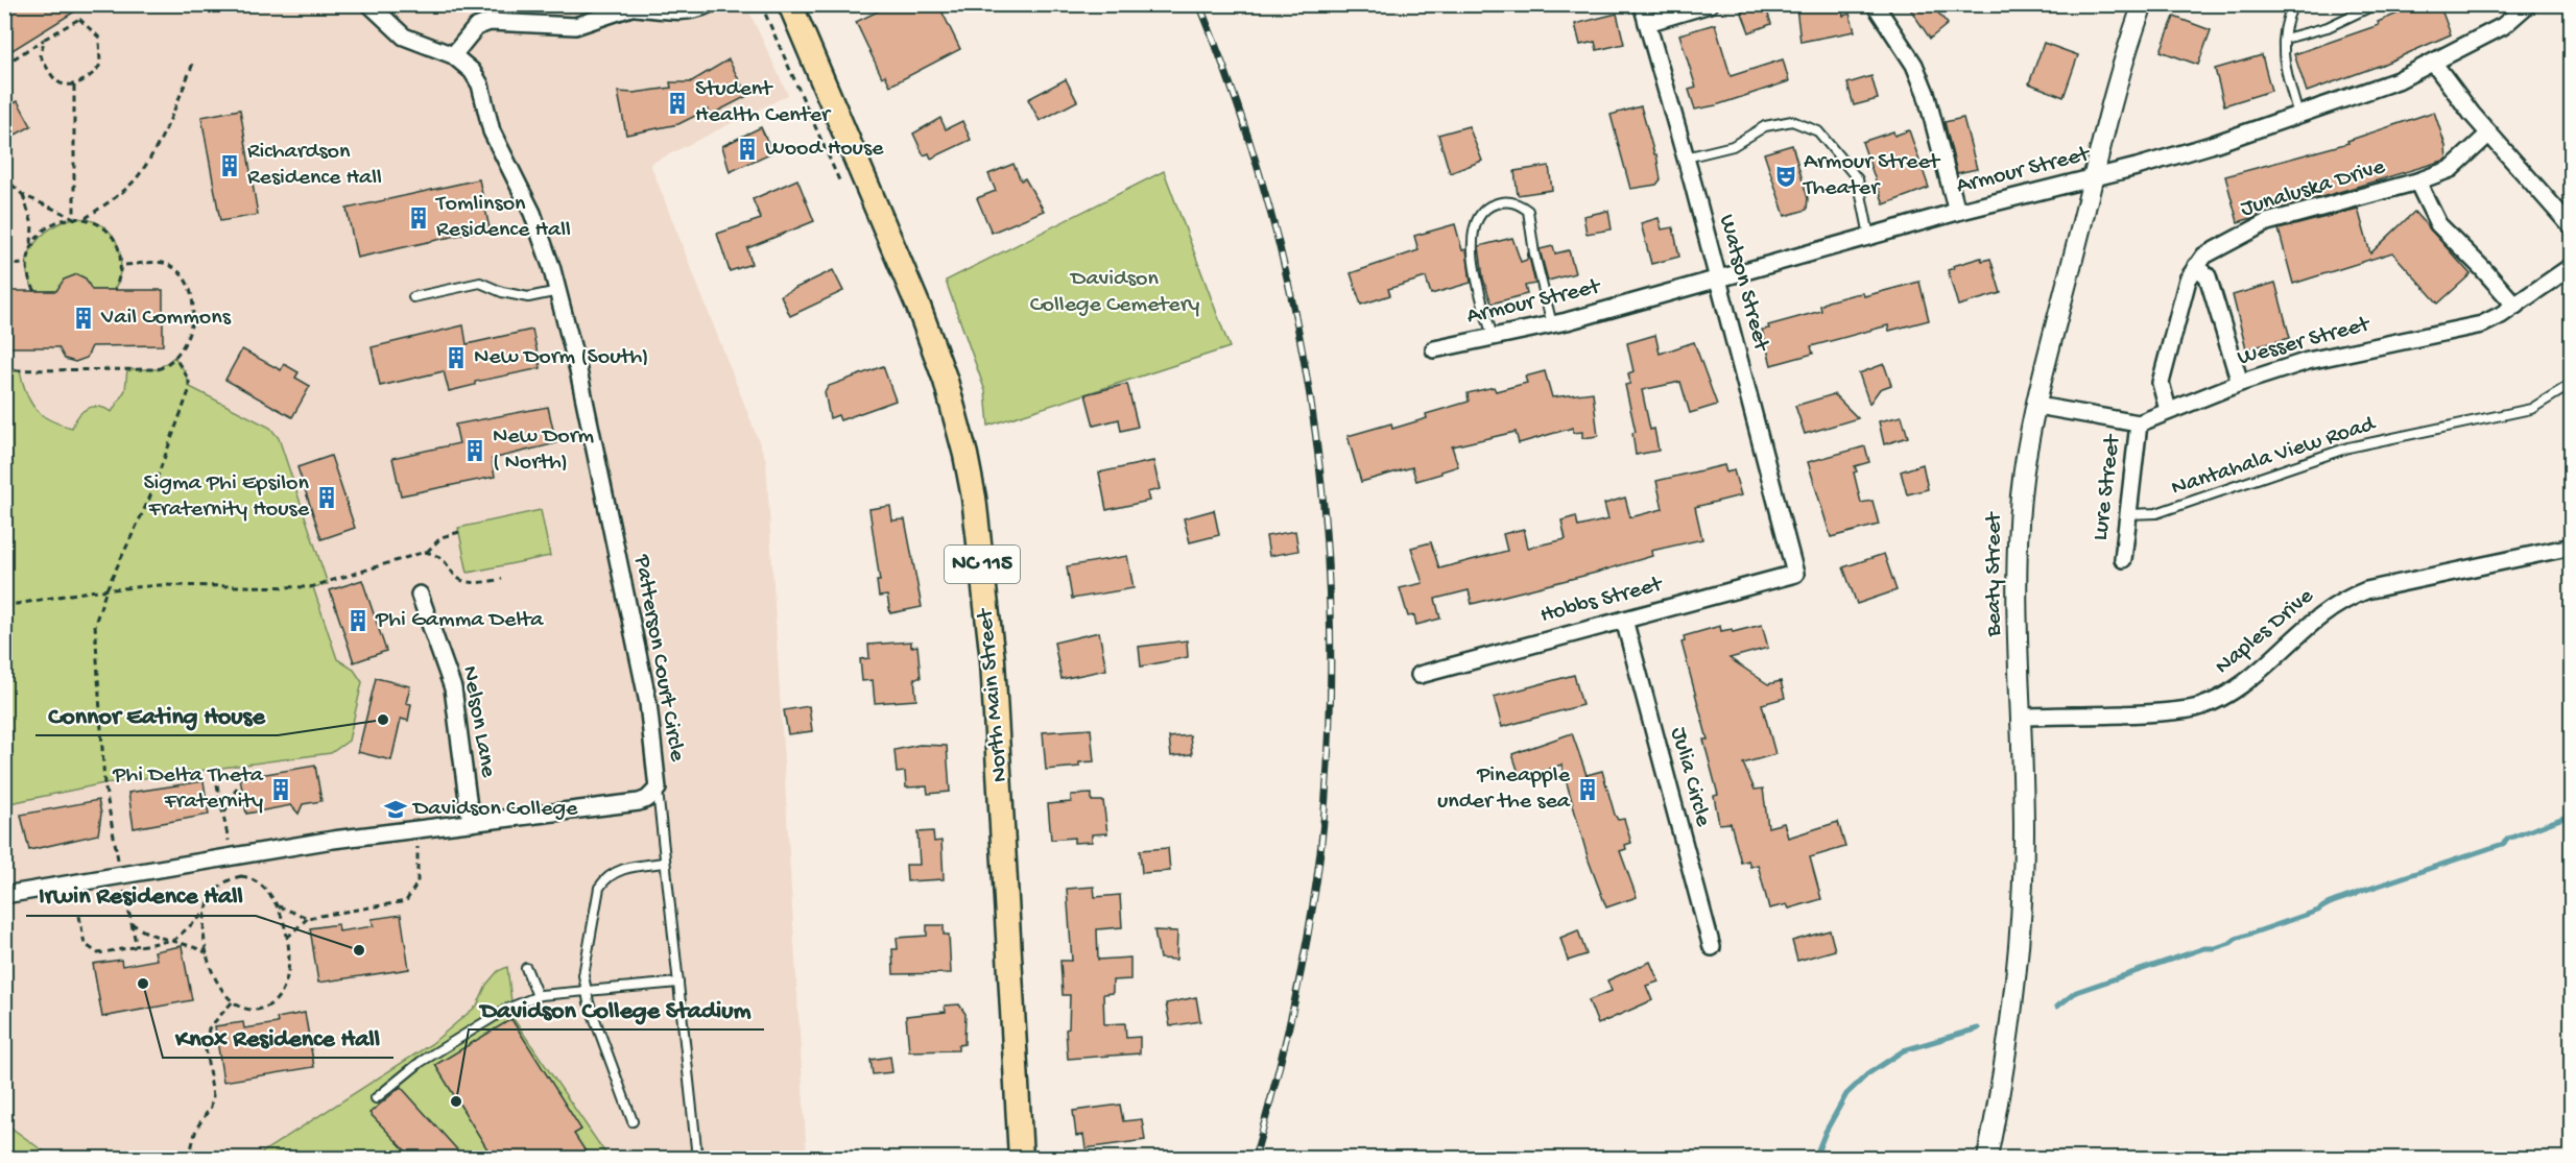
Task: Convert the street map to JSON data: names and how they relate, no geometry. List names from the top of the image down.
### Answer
{
  "streets": {
    "main road": ["NC 115", "North Main Street"],
    "street": [
      "Armour Street",
      "Junaluska Drive",
      "Watson Street",
      "Wesser Street",
      "Lure Street",
      "Beaty Street",
      "Hobbs Street",
      "Naples Drive",
      "Patterson Court Circle",
      "Nelson Lane",
      "Julia Circle"
    ],
    "lane": ["Nantahala View Road"]
  },
  "crossings": [
    ["Armour Street", "Watson Street"],
    ["Armour Street", "Beaty Street"],
    ["Watson Street", "Hobbs Street"],
    ["Wesser Street", "Lure Street"],
    ["Nantahala View Road", "Lure Street"],
    ["Beaty Street", "Naples Drive"],
    ["Hobbs Street", "Julia Circle"],
    ["Patterson Court Circle", "Nelson Lane"]
  ],
  "parks": ["Davidson College Cemetery"],
  "places": {
    "building": [
      "Student Health Center",
      "Wood House",
      "Richardson Residence Hall",
      "Tomlinson Residence Hall",
      "Vail Commons",
      "New Dorm (South)",
      "New Dorm ( North)",
      "Sigma Phi Epsilon Fraternity House",
      "Phi Gamma Delta",
      "Phi Delta Theta Fraternity",
      "Pineapple under the sea"
    ],
    "theatre": ["Armour Street Theater"],
    "other": [
      "Connor Eating House",
      "Irwin Residence Hall",
      "Knox Residence Hall",
      "Davidson College Stadium"
    ],
    "school or university": ["Davidson College"]
  }
}
